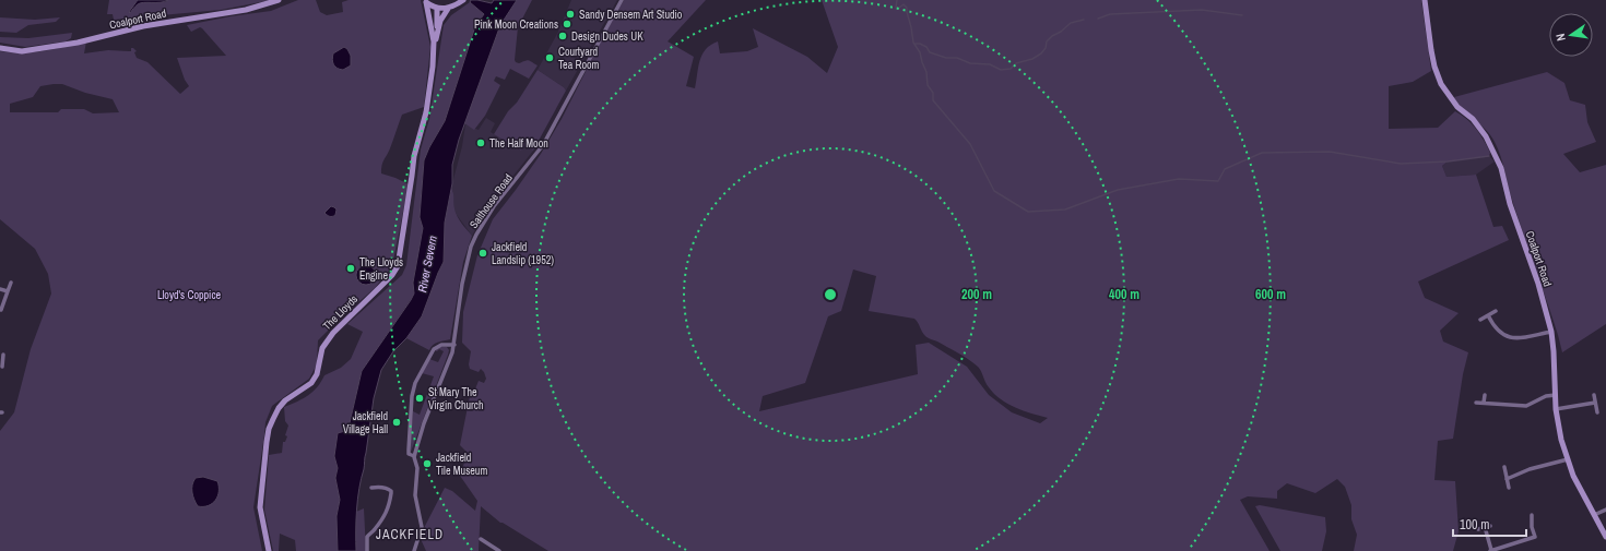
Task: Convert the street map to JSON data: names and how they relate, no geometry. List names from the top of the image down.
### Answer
{
  "streets": {
    "street": ["Coalport Road", "Salthouse Road", "The Lloyds"]
  },
  "districts": ["JACKFIELD"],
  "water": ["River Severn"],
  "parks": ["Lloyd's Coppice"],
  "places": [
    "Sandy Densem Art Studio",
    "Pink Moon Creations",
    "Design Dudes UK",
    "Courtyard Tea Room",
    "The Half Moon",
    "Jackfield Landslip (1952)",
    "The Lloyds Engine",
    "St Mary The Virgin Church",
    "Jackfield Village Hall",
    "Jackfield Tile Museum"
  ],
  "scale_bar": "100 m",
  "north": "left",
  "rings": ["200 m", "400 m", "600 m"]
}
